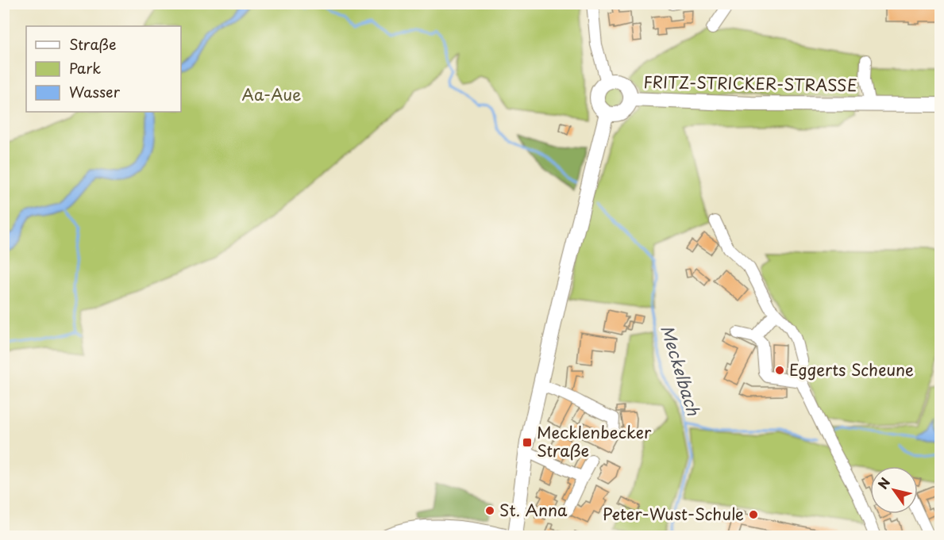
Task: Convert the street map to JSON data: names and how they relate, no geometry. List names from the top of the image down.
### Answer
{
  "streets": {
    "main road": ["FRITZ-STRICKER-STRASSE"]
  },
  "water": ["Meckelbach"],
  "parks": ["Aa-Aue"],
  "places": {
    "other": ["Eggerts Scheune", "St. Anna", "Peter-Wust-Schule"],
    "transit": ["Mecklenbecker Straße"]
  },
  "legend": ["Straße", "Park", "Wasser"],
  "north": "top left"
}
